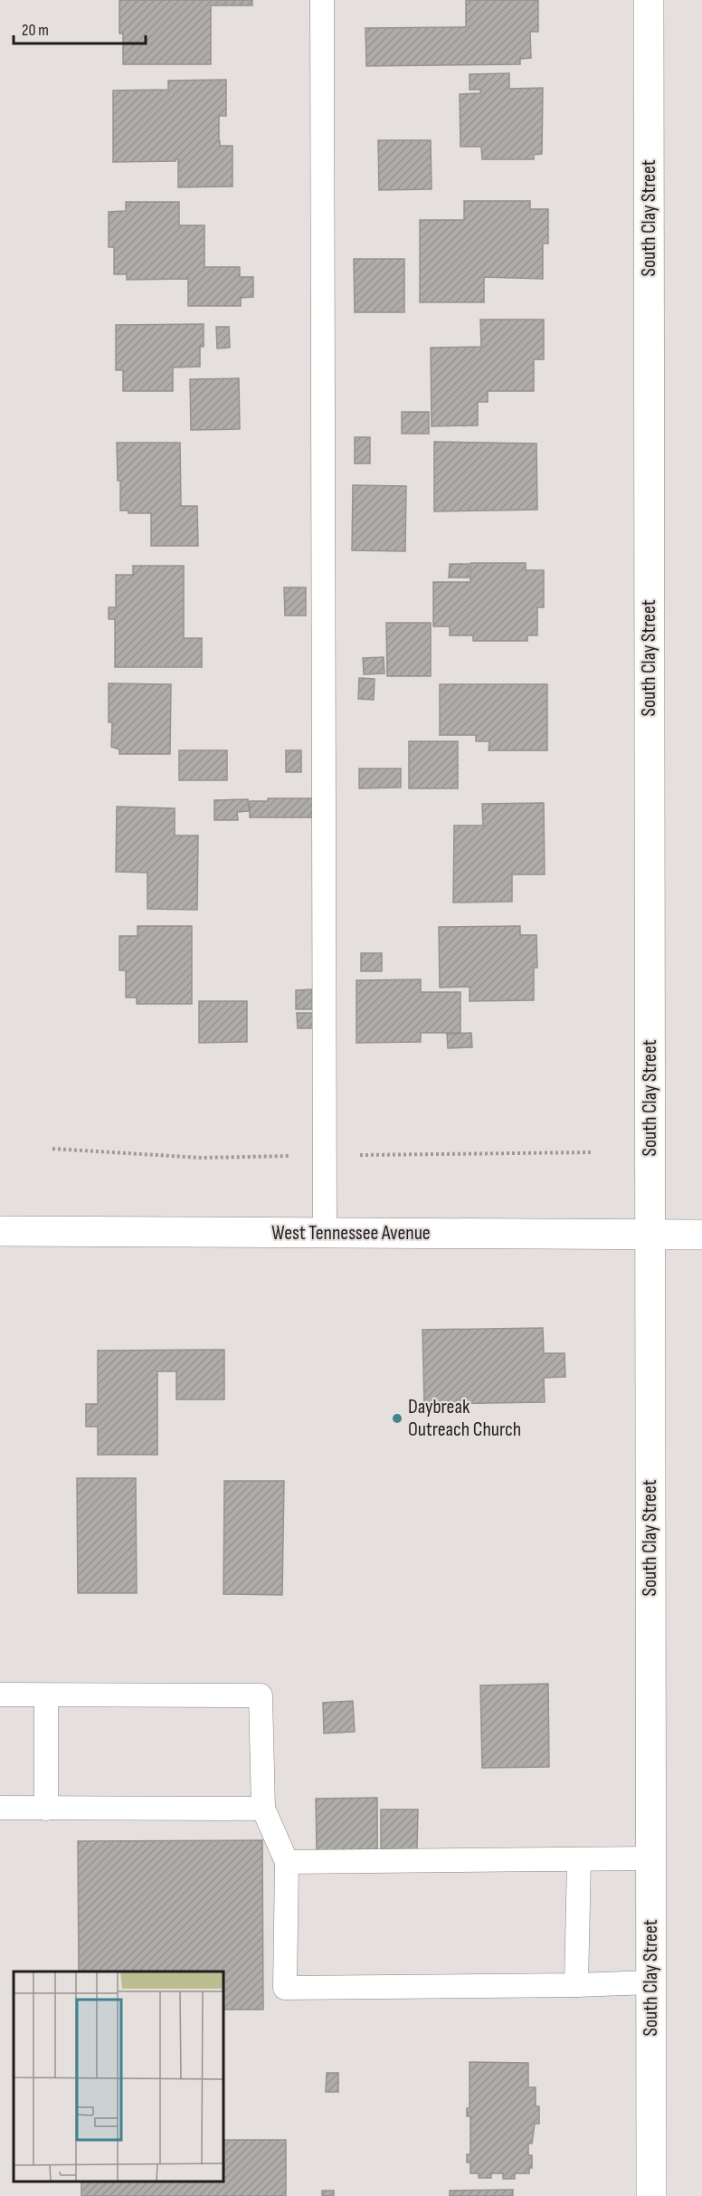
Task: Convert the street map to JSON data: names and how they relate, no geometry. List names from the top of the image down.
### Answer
{
  "streets": {
    "street": ["South Clay Street", "West Tennessee Avenue"]
  },
  "crossings": [
    ["South Clay Street", "West Tennessee Avenue"]
  ],
  "places": ["Daybreak Outreach Church"],
  "scale_bar": "20 m"
}
